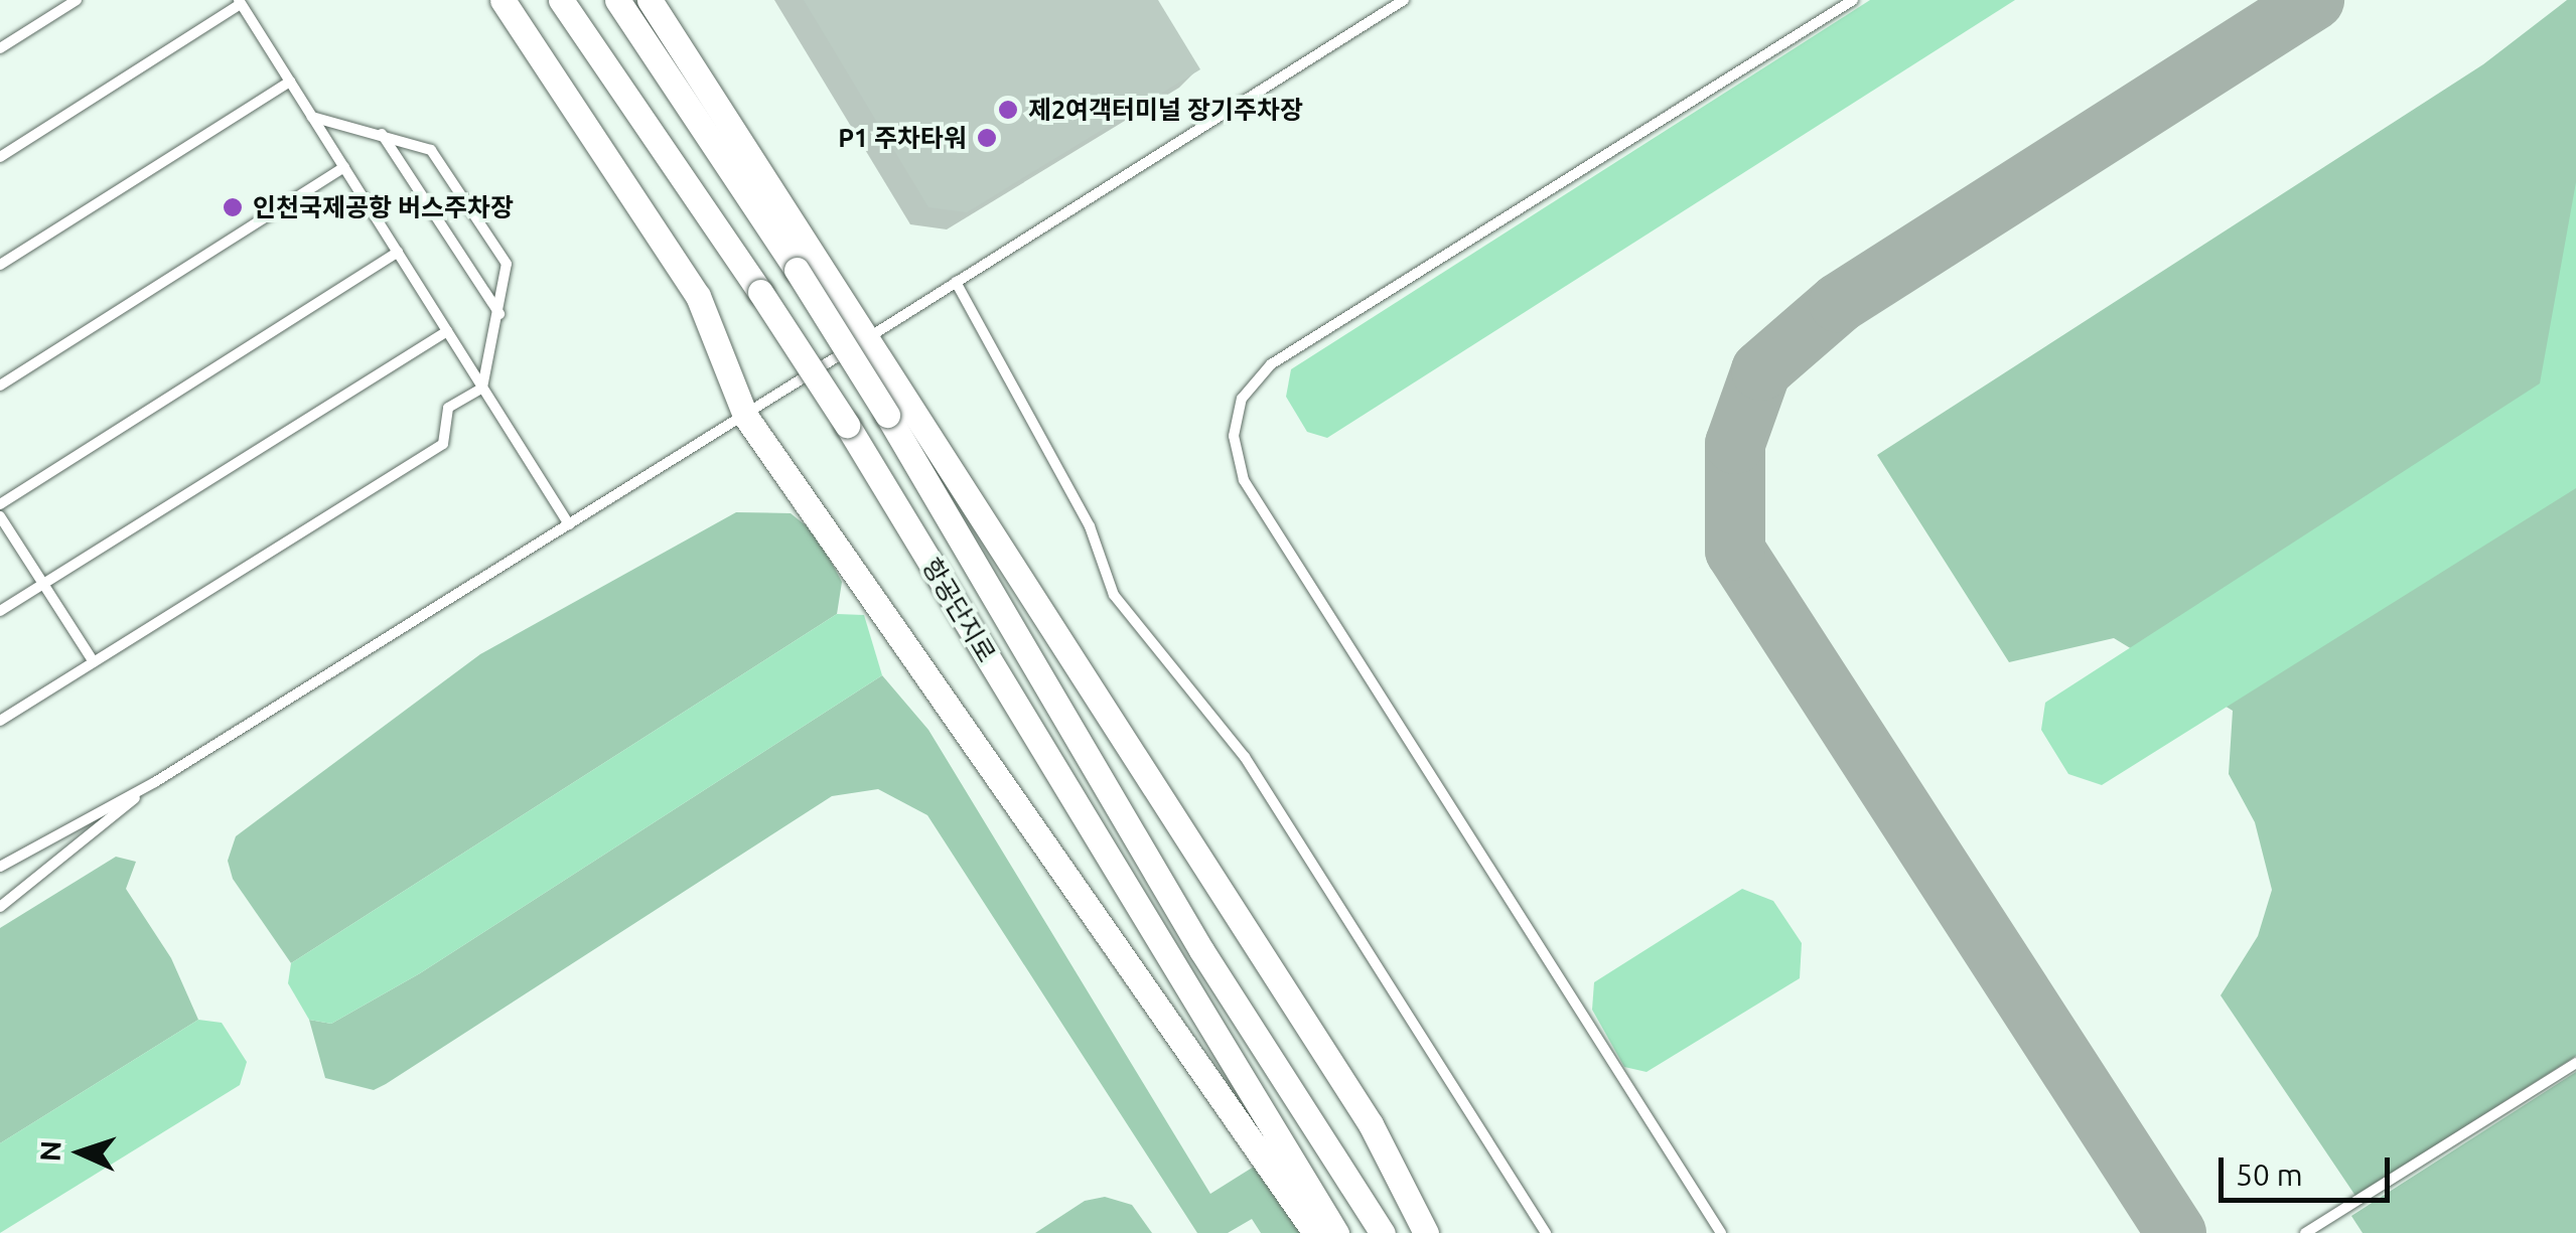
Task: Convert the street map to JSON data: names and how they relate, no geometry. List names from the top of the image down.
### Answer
{
  "streets": {
    "street": ["항공단지로"]
  },
  "places": ["제2여객터미널 장기주차장", "P1 주차타워", "인천국제공항 버스주차장"],
  "scale_bar": "50 m",
  "north": "left"
}
